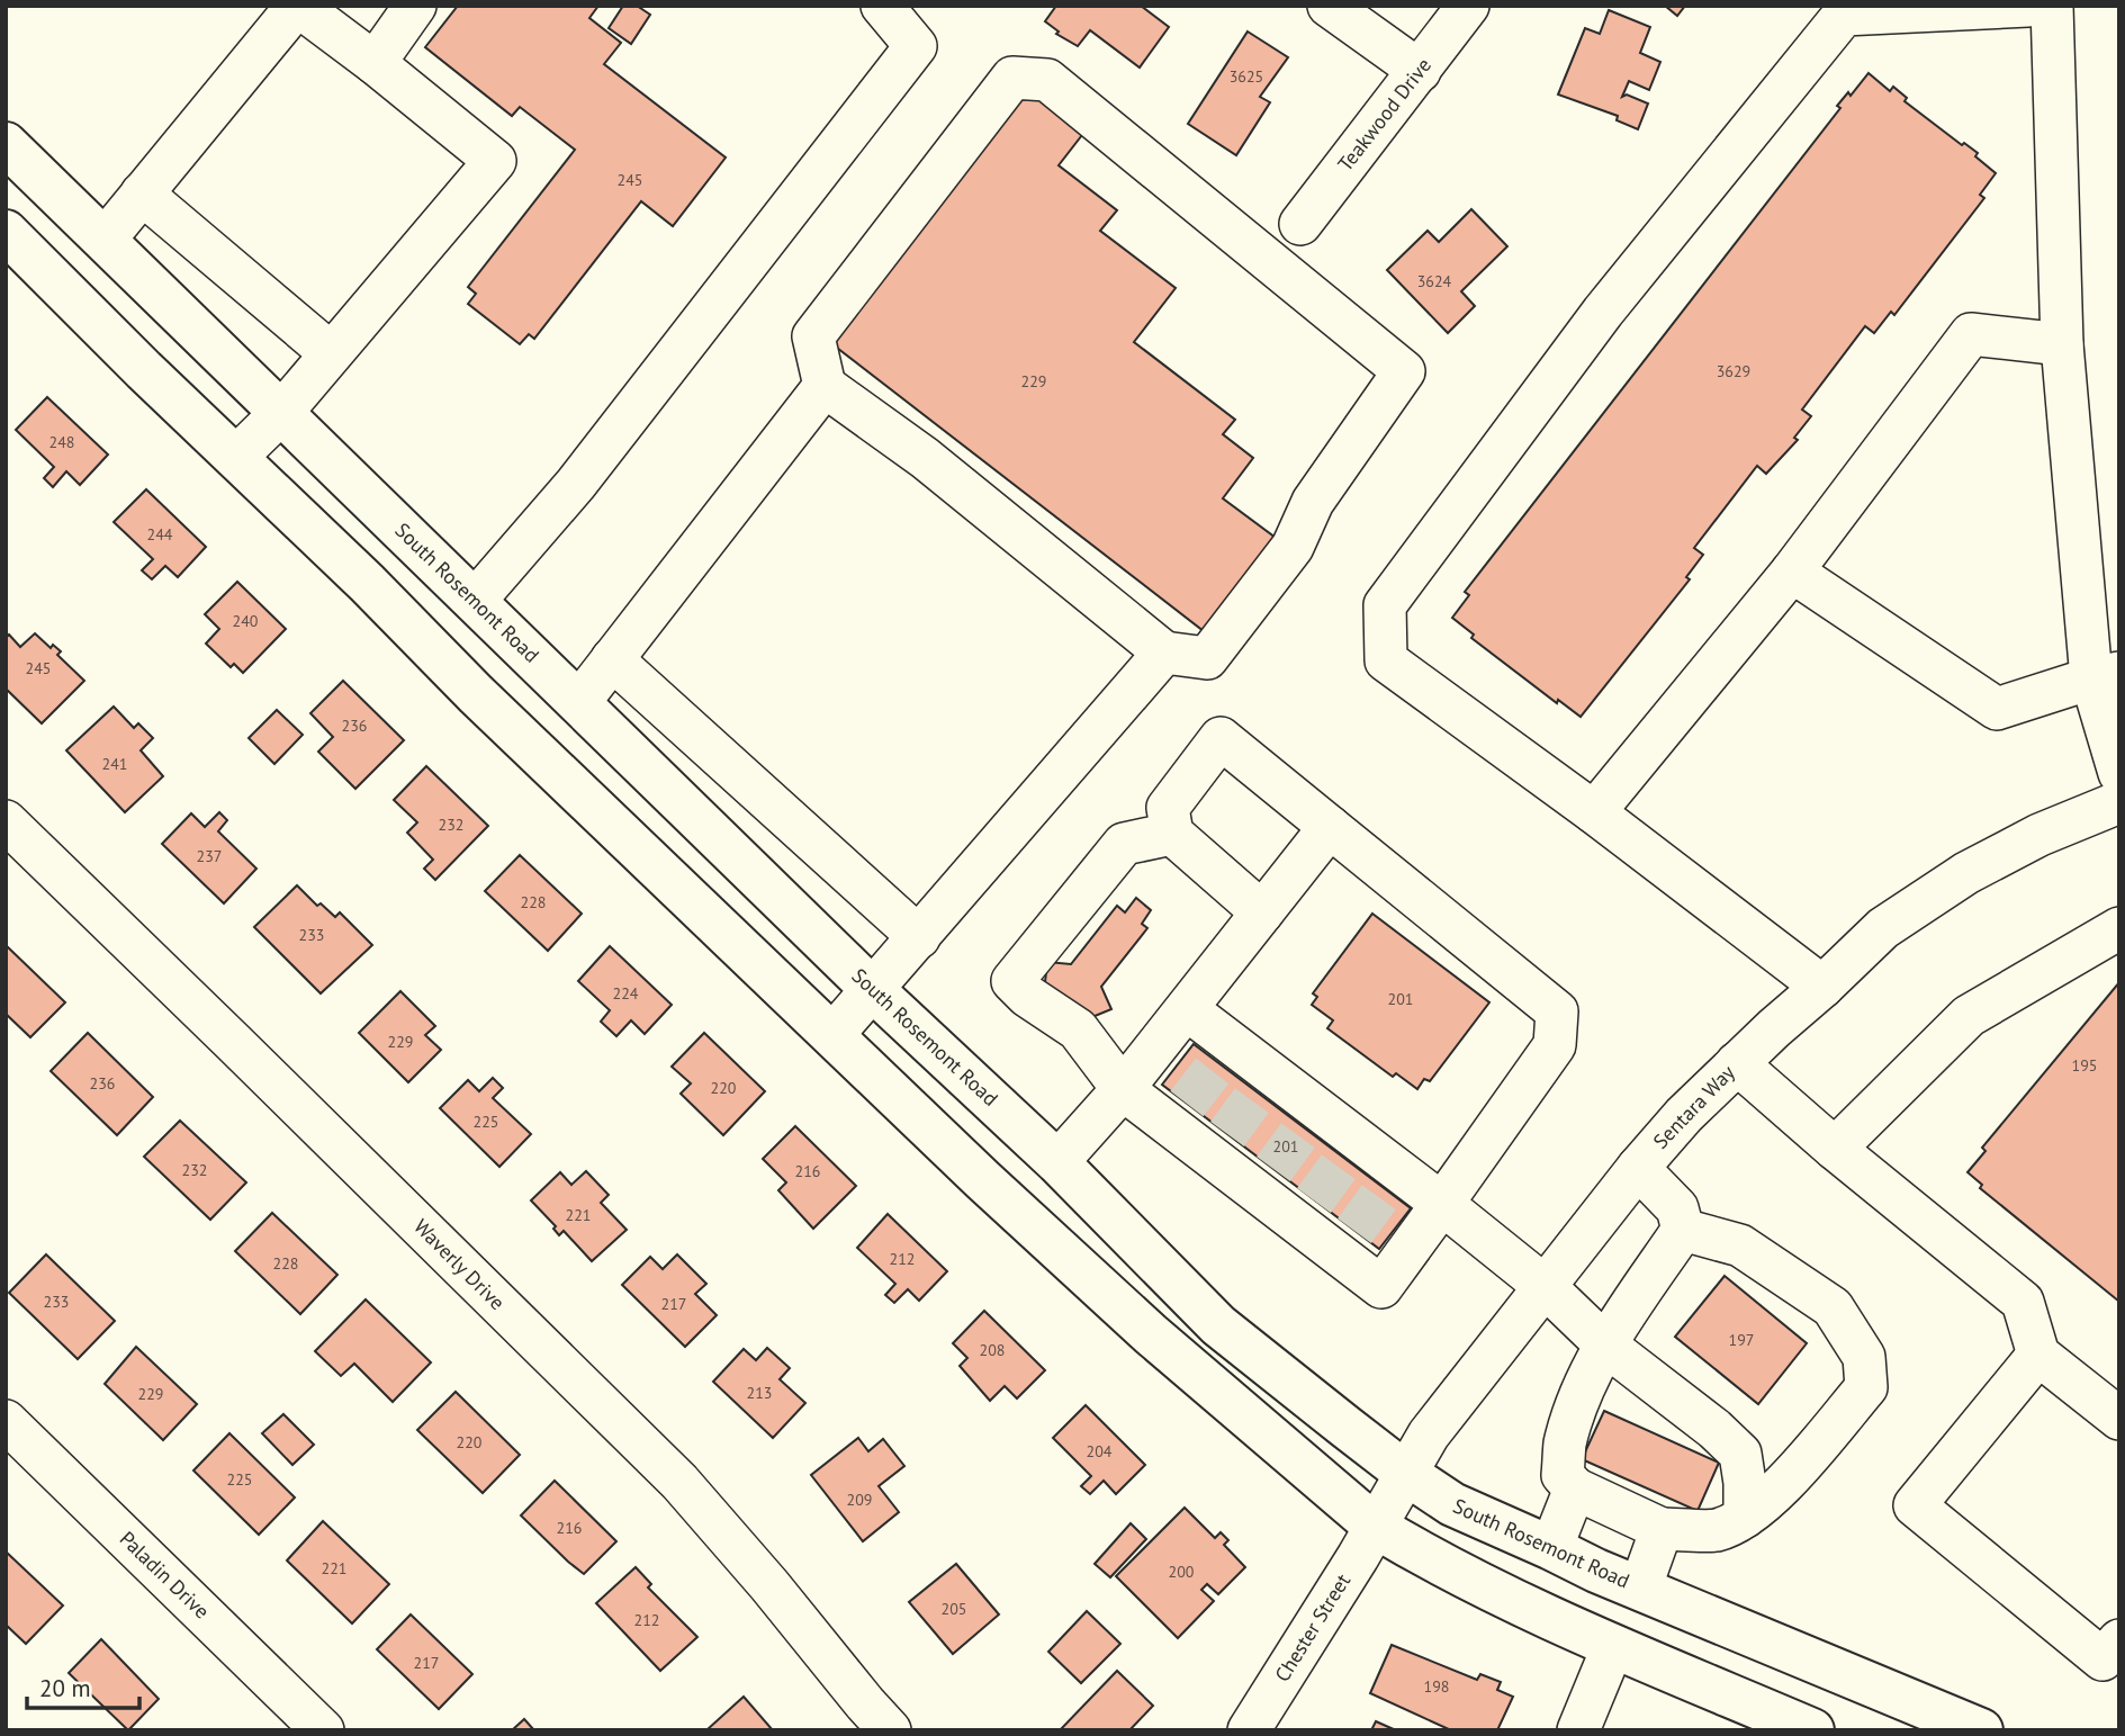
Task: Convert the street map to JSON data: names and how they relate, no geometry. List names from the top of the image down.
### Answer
{
  "streets": {
    "main road": ["South Rosemont Road"],
    "street": [
      "Teakwood Drive",
      "Sentara Way",
      "Waverly Drive",
      "Paladin Drive",
      "Chester Street"
    ]
  },
  "crossings": [
    ["South Rosemont Road", "Sentara Way"],
    ["Sentara Way", "Chester Street"]
  ],
  "house_numbers": [
    "3625",
    "245",
    "3624",
    "3629",
    "229",
    "248",
    "244",
    "240",
    "245",
    "236",
    "241",
    "232",
    "237",
    "228",
    "233",
    "224",
    "201",
    "229",
    "195",
    "236",
    "220",
    "225",
    "201",
    "232",
    "216",
    "221",
    "212",
    "228",
    "233",
    "217",
    "197",
    "208",
    "213",
    "229",
    "220",
    "204",
    "225",
    "209",
    "216",
    "221",
    "200",
    "205",
    "212",
    "217",
    "198"
  ],
  "scale_bar": "20 m"
}
